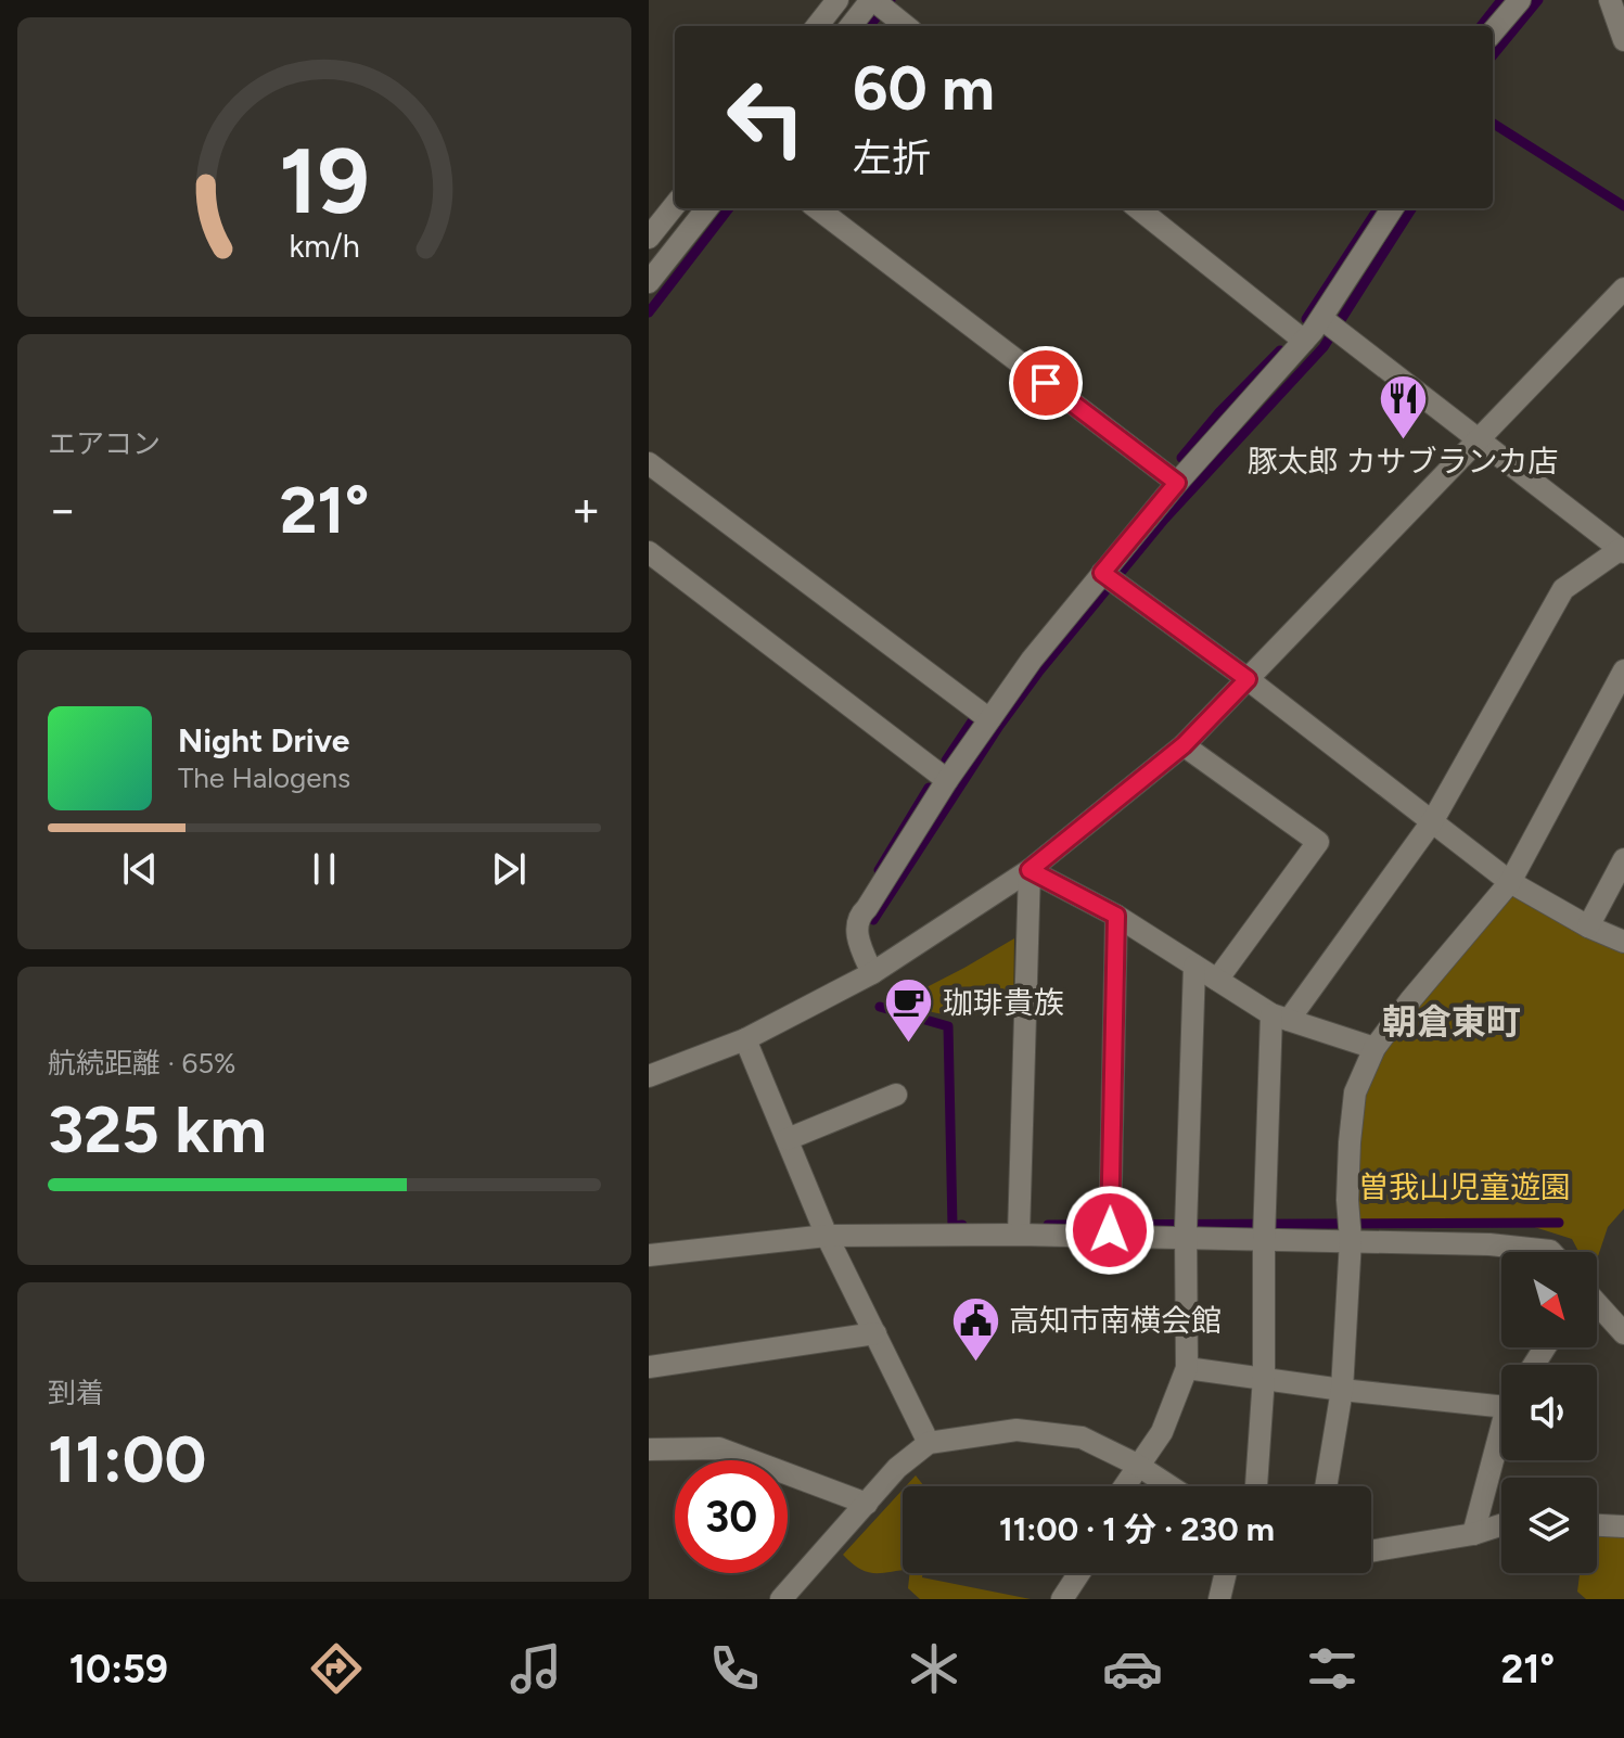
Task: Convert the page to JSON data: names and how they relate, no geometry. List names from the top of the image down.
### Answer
{
  "districts": ["朝倉東町"],
  "parks": ["曽我山児童遊園"],
  "places": {
    "restaurant": ["豚太郎 カサブランカ店"],
    "cafe": ["珈琲貴族"],
    "public building": ["高知市南横会館"]
  },
  "north": "bottom right",
  "page": {
    "turn": ["60 m", "左折"],
    "tile": [
      "エアコン",
      ["航続距離 · 65%", "325 km"],
      ["到着", "11:00"]
    ],
    "heat": ["−", "21°", "+"],
    "song": ["Night Drive", "The Halogens"],
    "limit": "30",
    "trip": "11:00 · 1 分 · 230 m",
    "tabs": ["10:59", "21°"],
    "gauge": ["19", "km/h"]
  }
}
